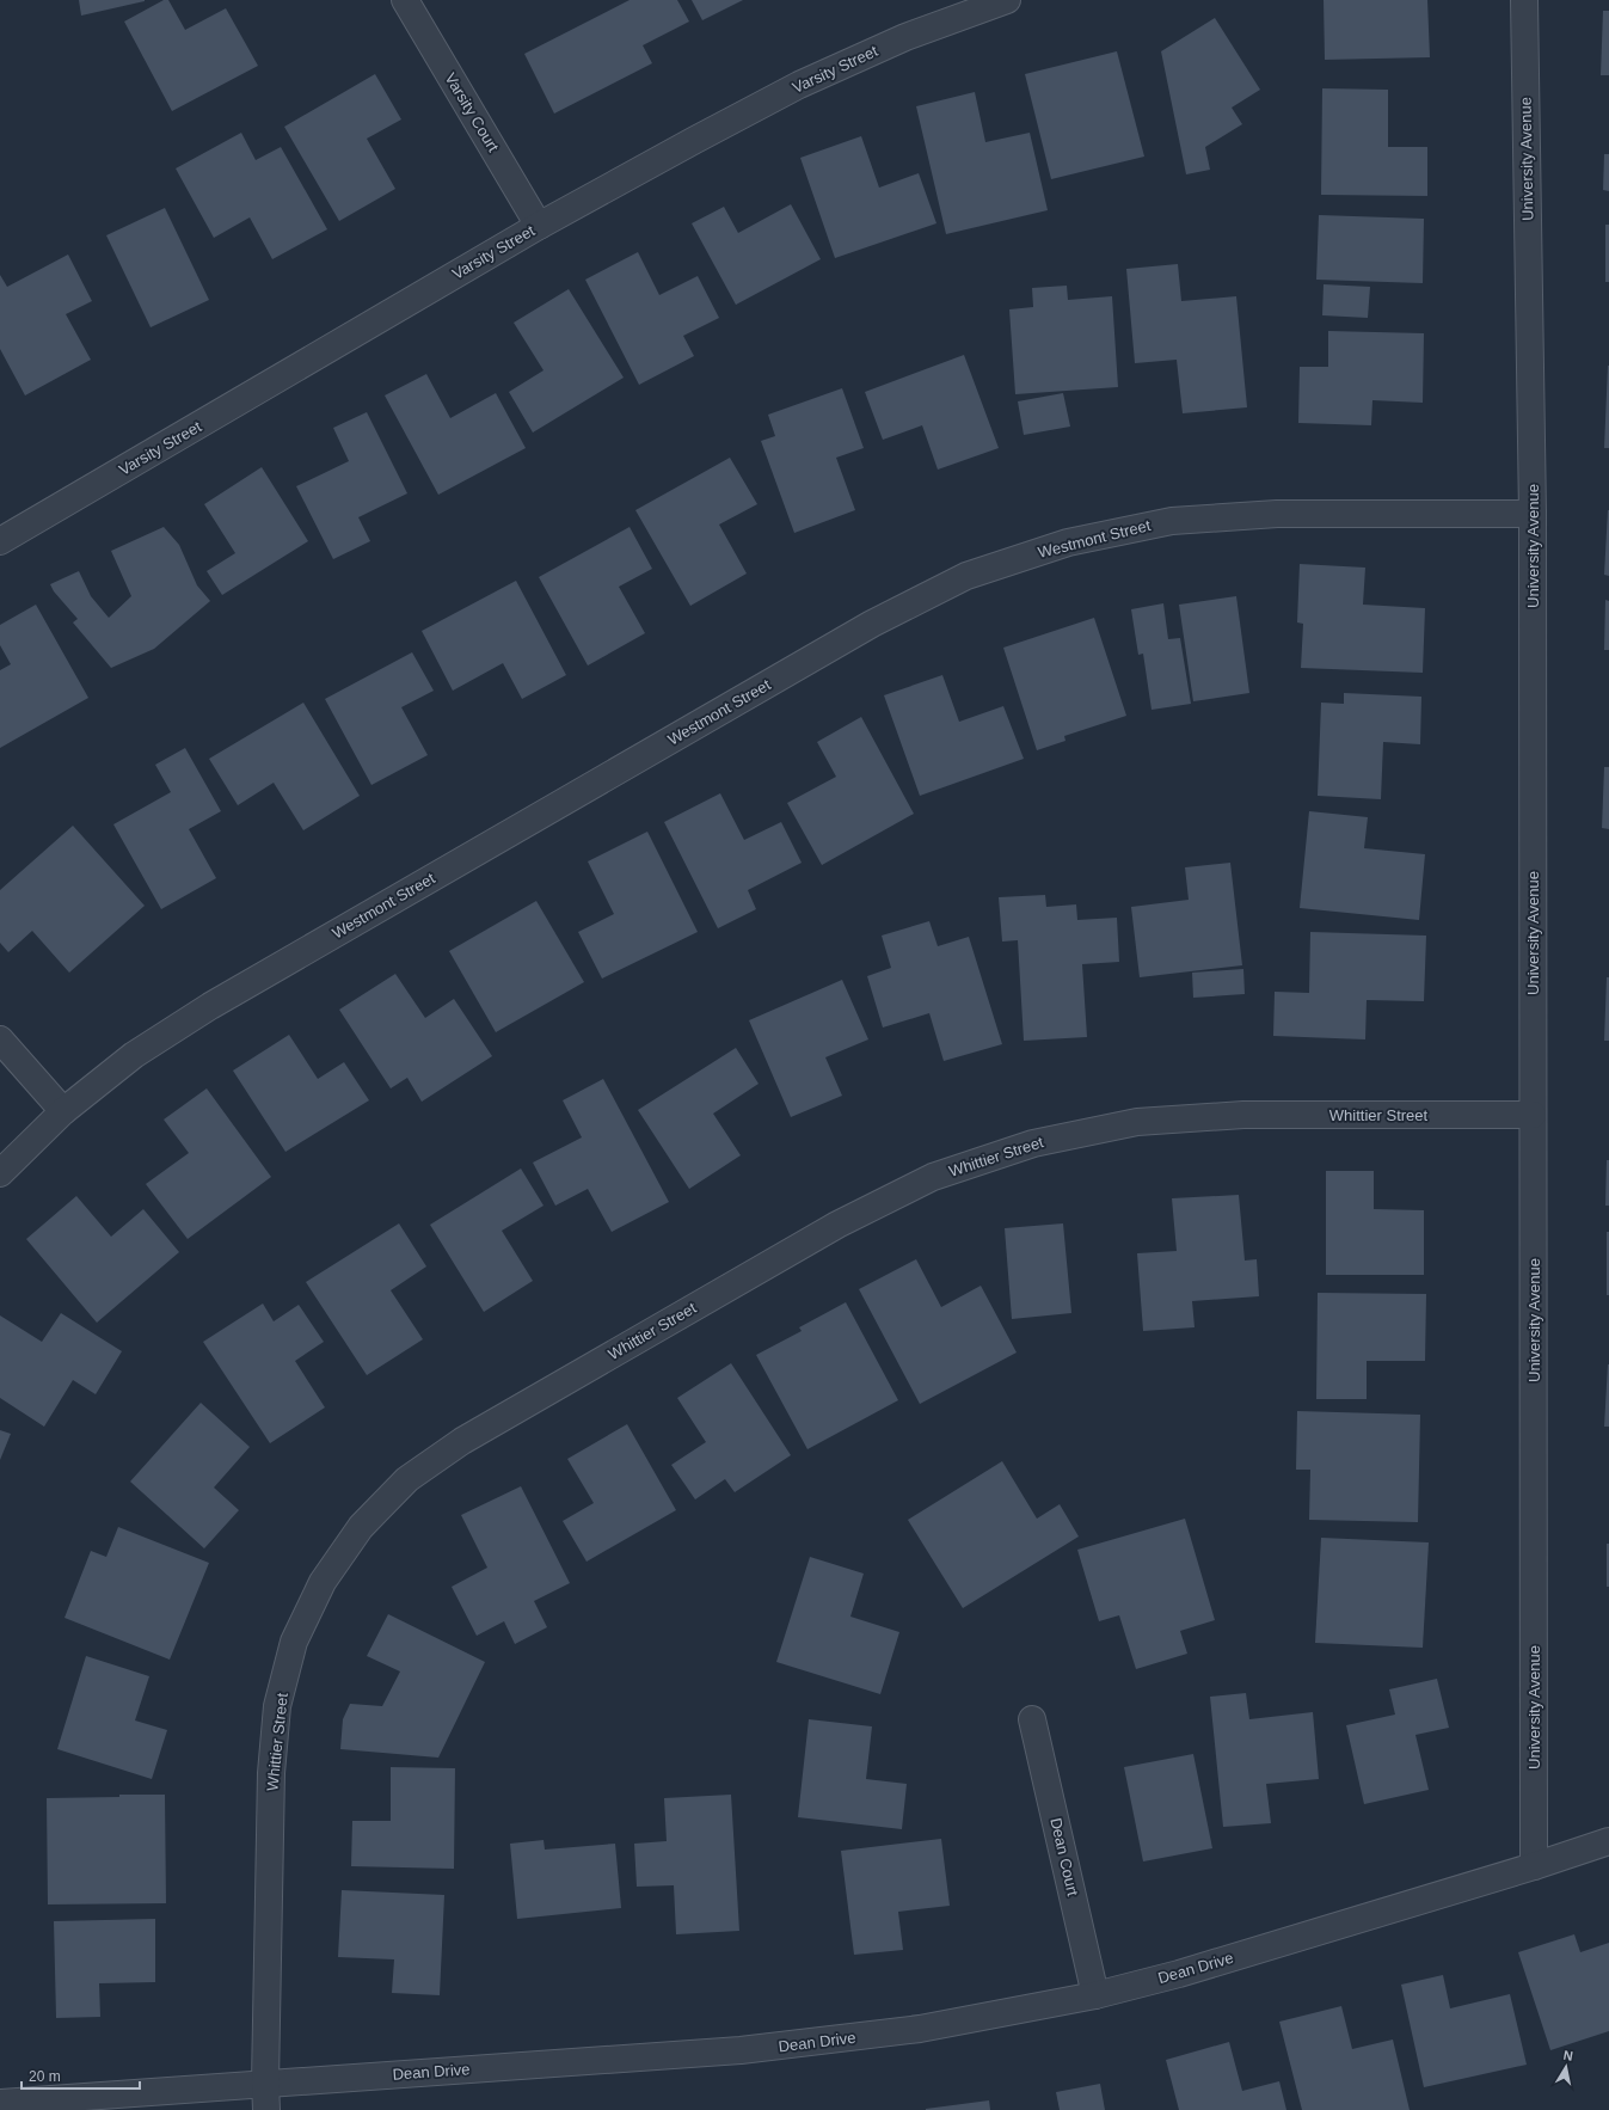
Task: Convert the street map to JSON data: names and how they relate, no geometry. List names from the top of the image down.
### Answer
{
  "streets": {
    "street": [
      "Varsity Street",
      "Varsity Court",
      "University Avenue",
      "Westmont Street",
      "Whittier Street",
      "Dean Court",
      "Dean Drive"
    ]
  },
  "crossings": [
    ["Varsity Street", "Varsity Court"],
    ["University Avenue", "Westmont Street"],
    ["University Avenue", "Whittier Street"],
    ["University Avenue", "Dean Drive"],
    ["Whittier Street", "Dean Drive"],
    ["Dean Court", "Dean Drive"]
  ],
  "scale_bar": "20 m",
  "north": "top"
}
